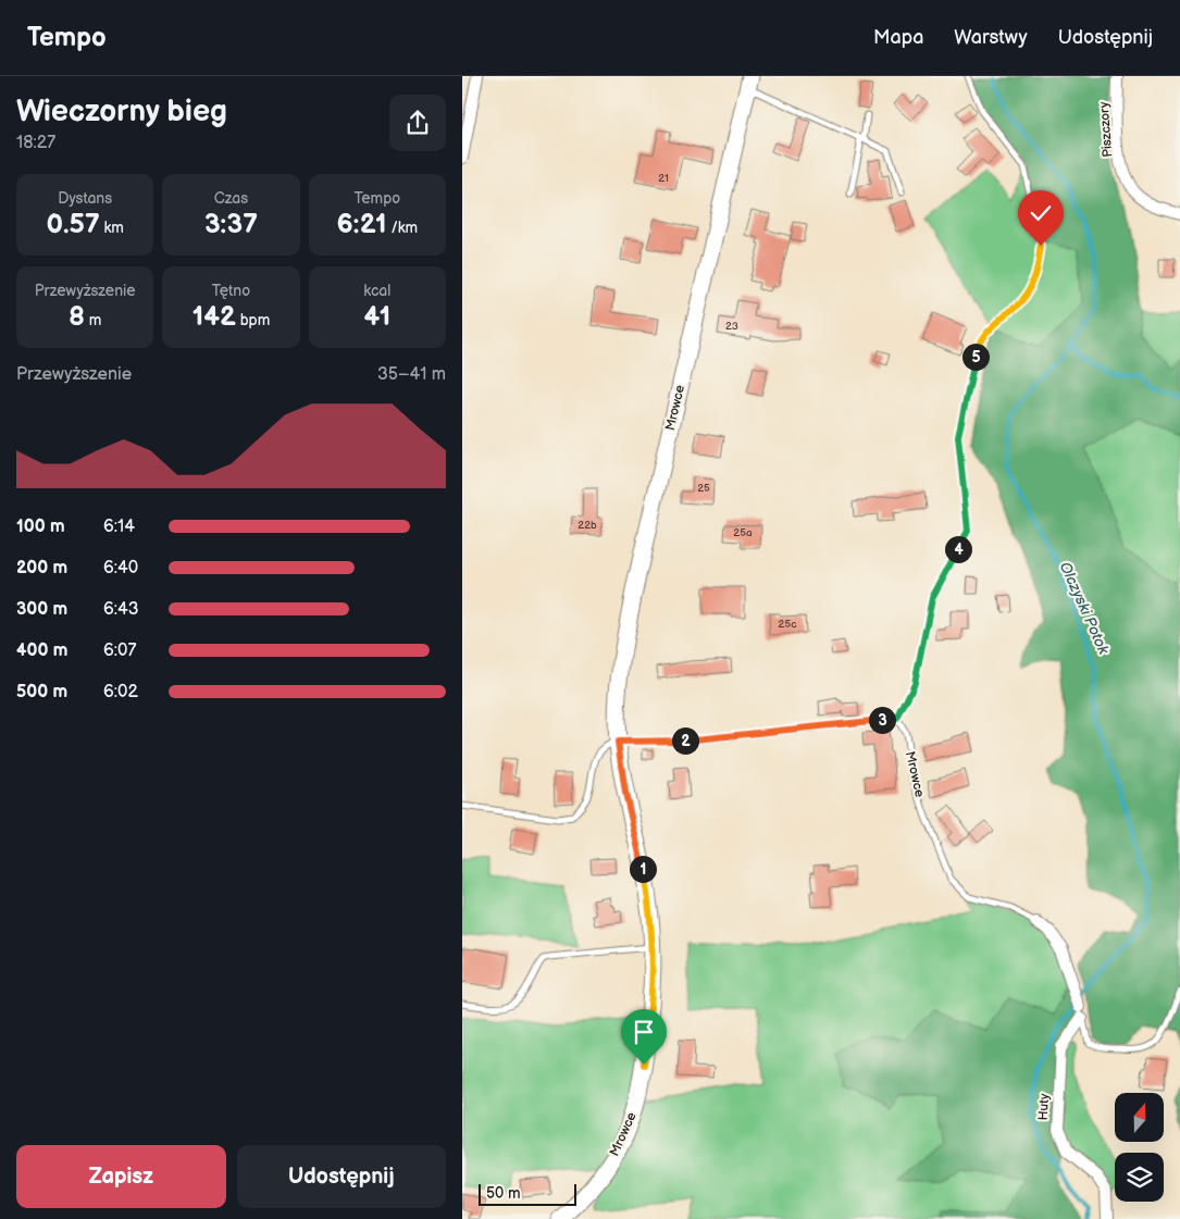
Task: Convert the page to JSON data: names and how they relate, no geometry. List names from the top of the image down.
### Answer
{
  "streets": {
    "street": ["Piszczory", "Mrowce", "Huty"]
  },
  "crossings": [
    ["Mrowce", "Huty"]
  ],
  "water": ["Olczyski Potok"],
  "house_numbers": [
    "21",
    "23",
    "25",
    "22b",
    "25a",
    "25c"
  ],
  "scale_bar": "50 m",
  "north": "top",
  "page": {
    "header": "Tempo",
    "nav": ["Mapa", "Warstwy", "Udostępnij"],
    "heading": ["Wieczorny bieg", "18:27"],
    "stats": [
      ["Dystans", "0.57 km"],
      ["Czas", "3:37"],
      ["Tempo", "6:21 /km"],
      ["Przewyższenie", "8 m"],
      ["Tętno", "142 bpm"],
      ["kcal", "41"]
    ],
    "pins": [
      "5",
      "4",
      "3",
      "2",
      "1"
    ],
    "chart": ["Przewyższenie", "35–41 m"],
    "list": [
      {
        "name": "100 m",
        "note": "6:14"
      },
      {
        "name": "200 m",
        "note": "6:40"
      },
      {
        "name": "300 m",
        "note": "6:43"
      },
      {
        "name": "400 m",
        "note": "6:07"
      },
      {
        "name": "500 m",
        "note": "6:02"
      }
    ],
    "buttons": ["Zapisz", "Udostępnij"],
    "scale": "50 m"
  }
}
